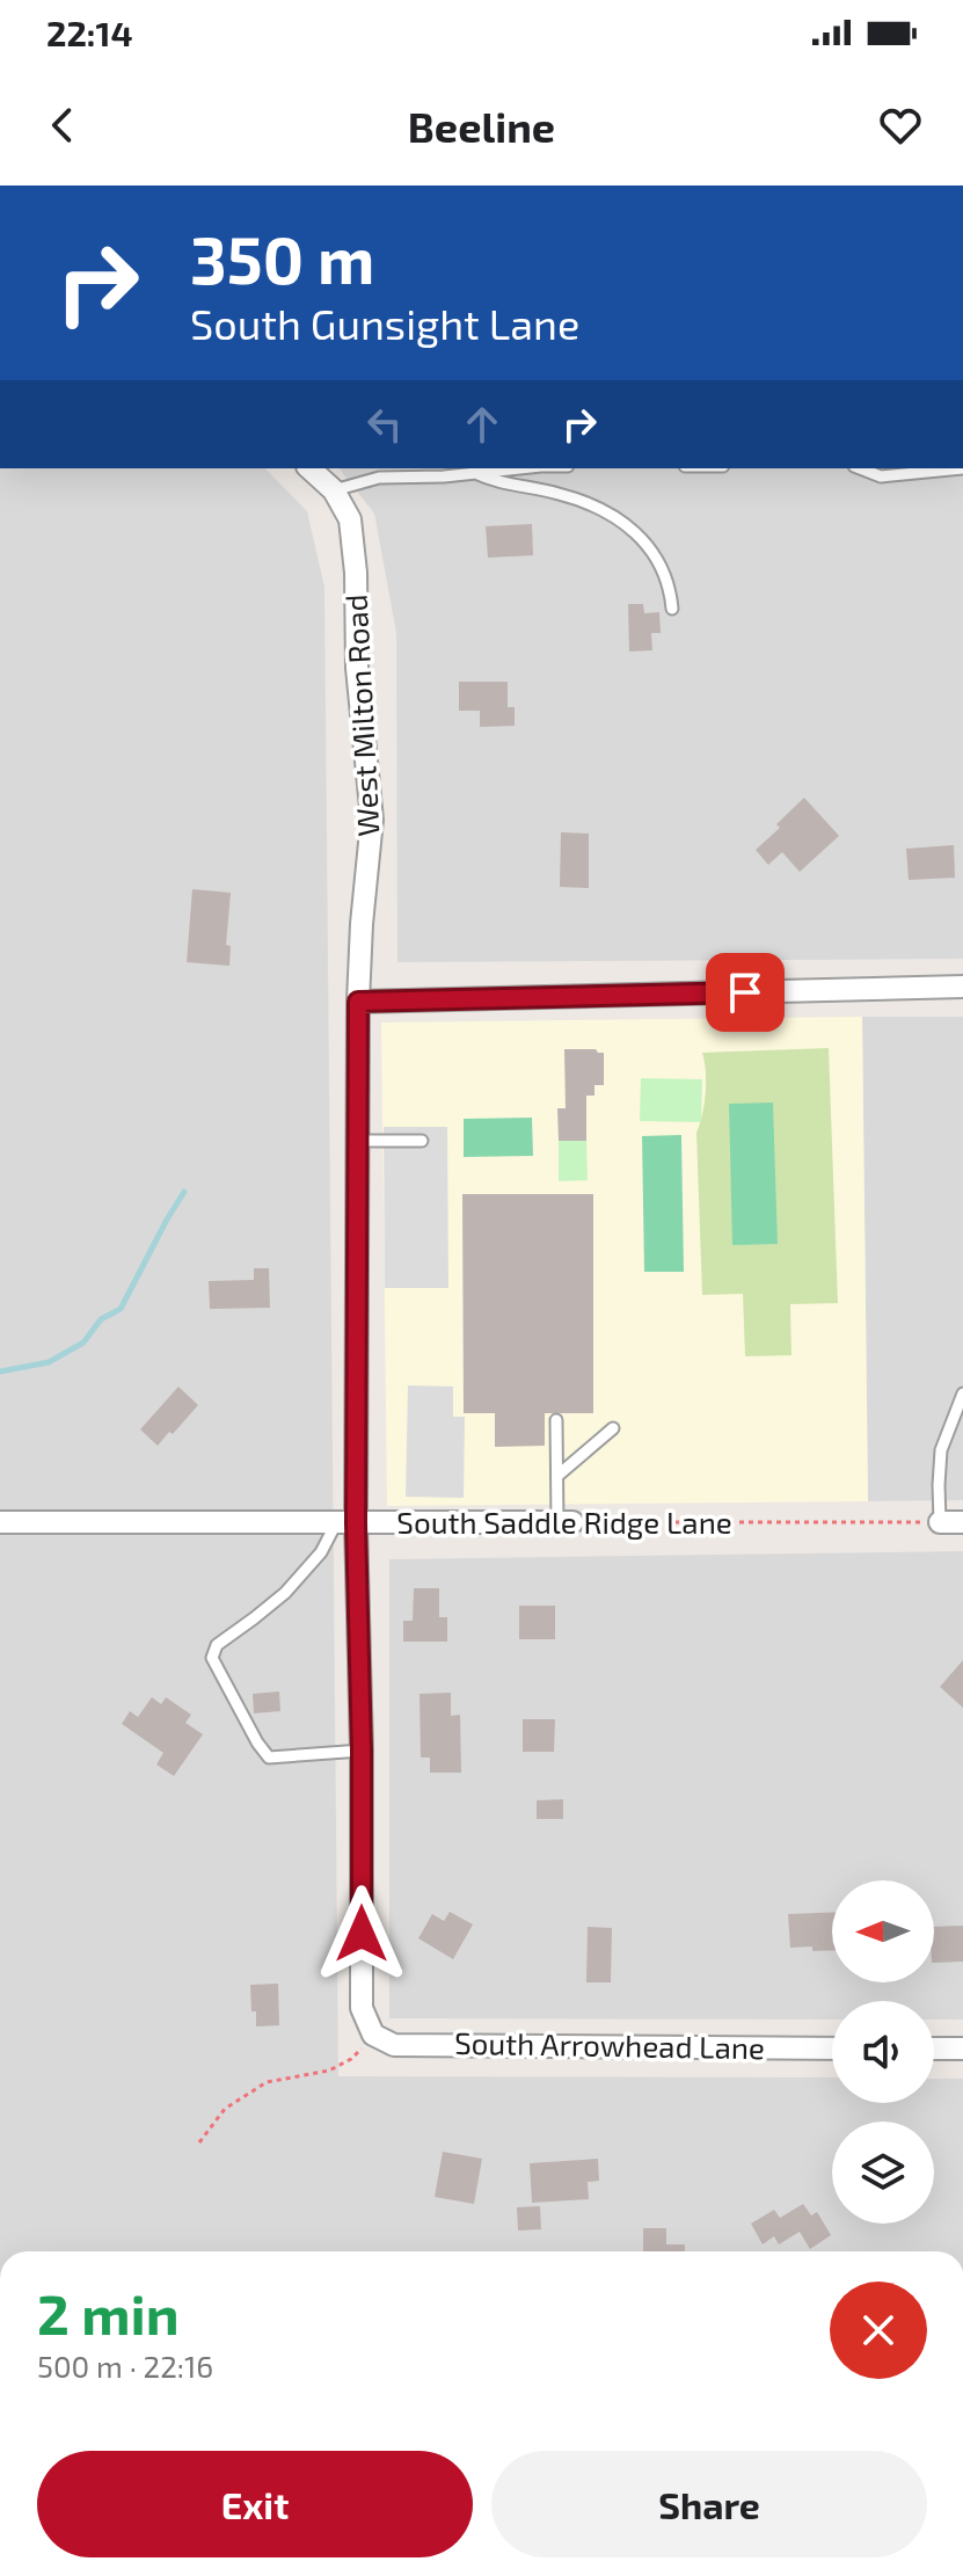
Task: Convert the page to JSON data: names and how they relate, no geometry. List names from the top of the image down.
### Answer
{
  "streets": {
    "street": ["West Milton Road", "South Saddle Ridge Lane", "South Arrowhead Lane"]
  },
  "crossings": [
    ["West Milton Road", "South Saddle Ridge Lane"],
    ["West Milton Road", "South Arrowhead Lane"]
  ],
  "north": "left",
  "page": {
    "status": "22:14",
    "header": "Beeline",
    "turn": ["350 m", "South Gunsight Lane"],
    "heading": ["2 min", "500 m · 22:16"],
    "buttons": ["Exit", "Share"]
  }
}
